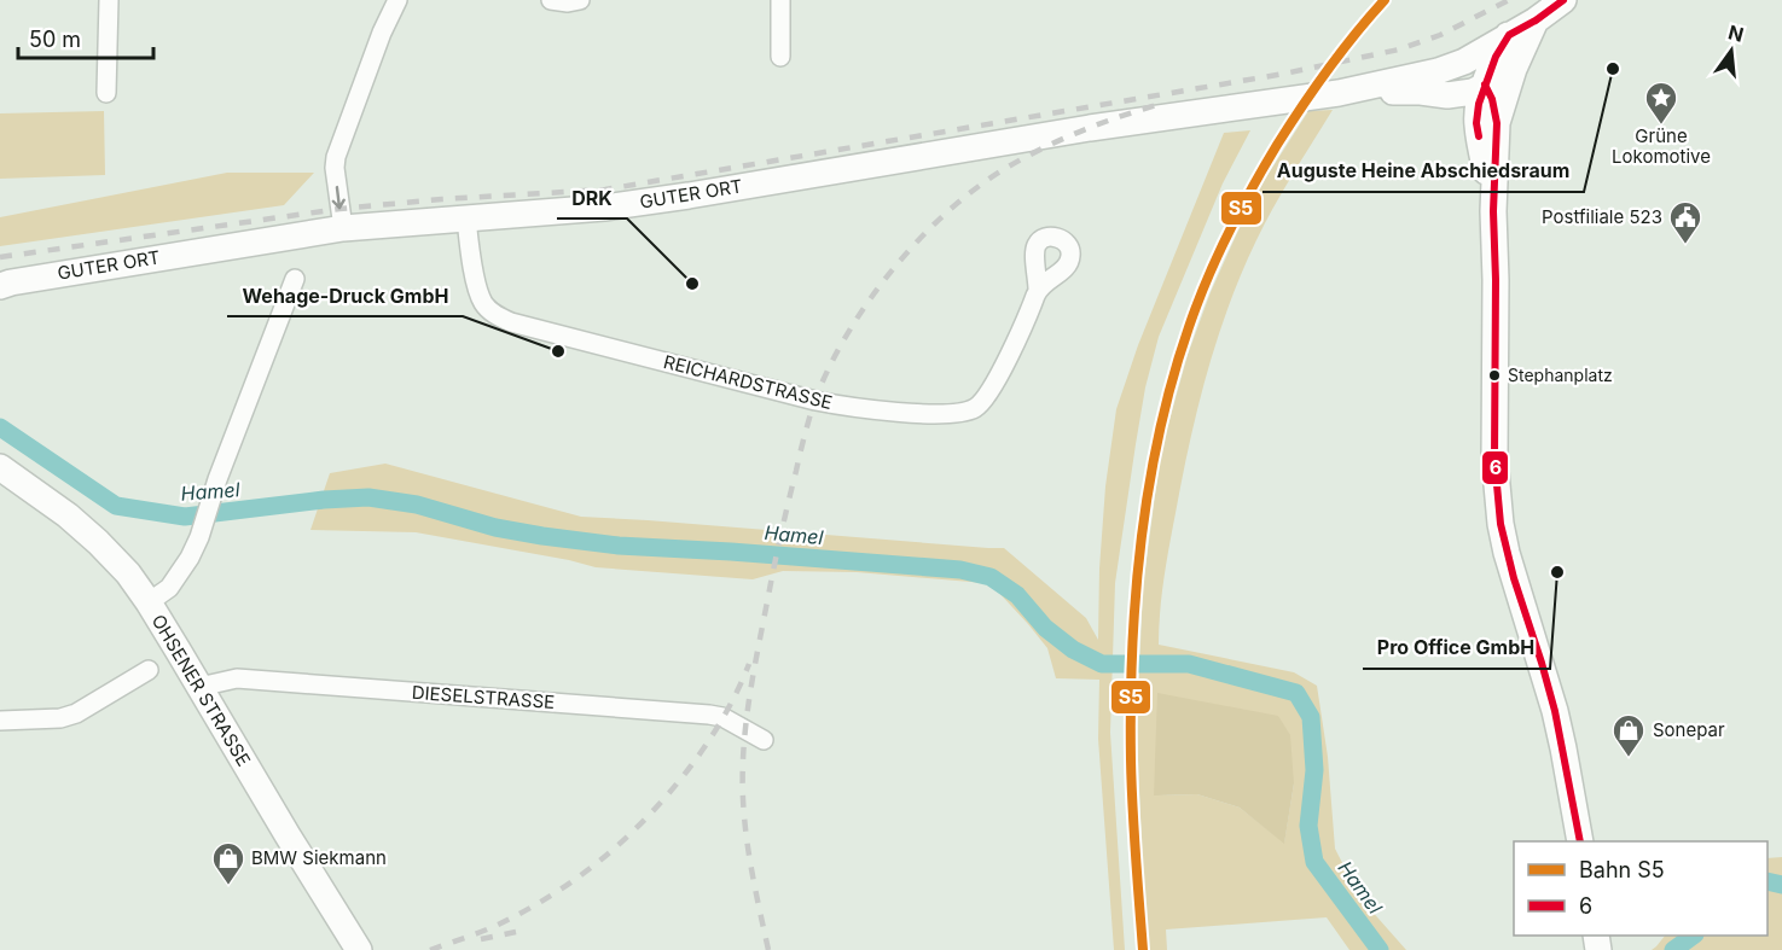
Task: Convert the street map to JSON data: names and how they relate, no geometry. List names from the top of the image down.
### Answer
{
  "streets": {
    "main road": ["GUTER ORT", "OHSENER STRASSE"],
    "street": ["REICHARDSTRASSE", "DIESELSTRASSE"]
  },
  "crossings": [
    ["GUTER ORT", "REICHARDSTRASSE"],
    ["OHSENER STRASSE", "DIESELSTRASSE"]
  ],
  "water": ["Hamel"],
  "places": {
    "other": [
      "Auguste Heine Abschiedsraum",
      "DRK",
      "Wehage-Druck GmbH",
      "Stephanplatz",
      "Pro Office GmbH"
    ],
    "place": ["Grüne Lokomotive"],
    "public building": ["Postfiliale 523"],
    "shop": ["Sonepar", "BMW Siekmann"]
  },
  "lines": ["rail line S5", "transit line 6"],
  "legend": ["Bahn S5", "6"],
  "scale_bar": "50 m",
  "north": "top"
}
